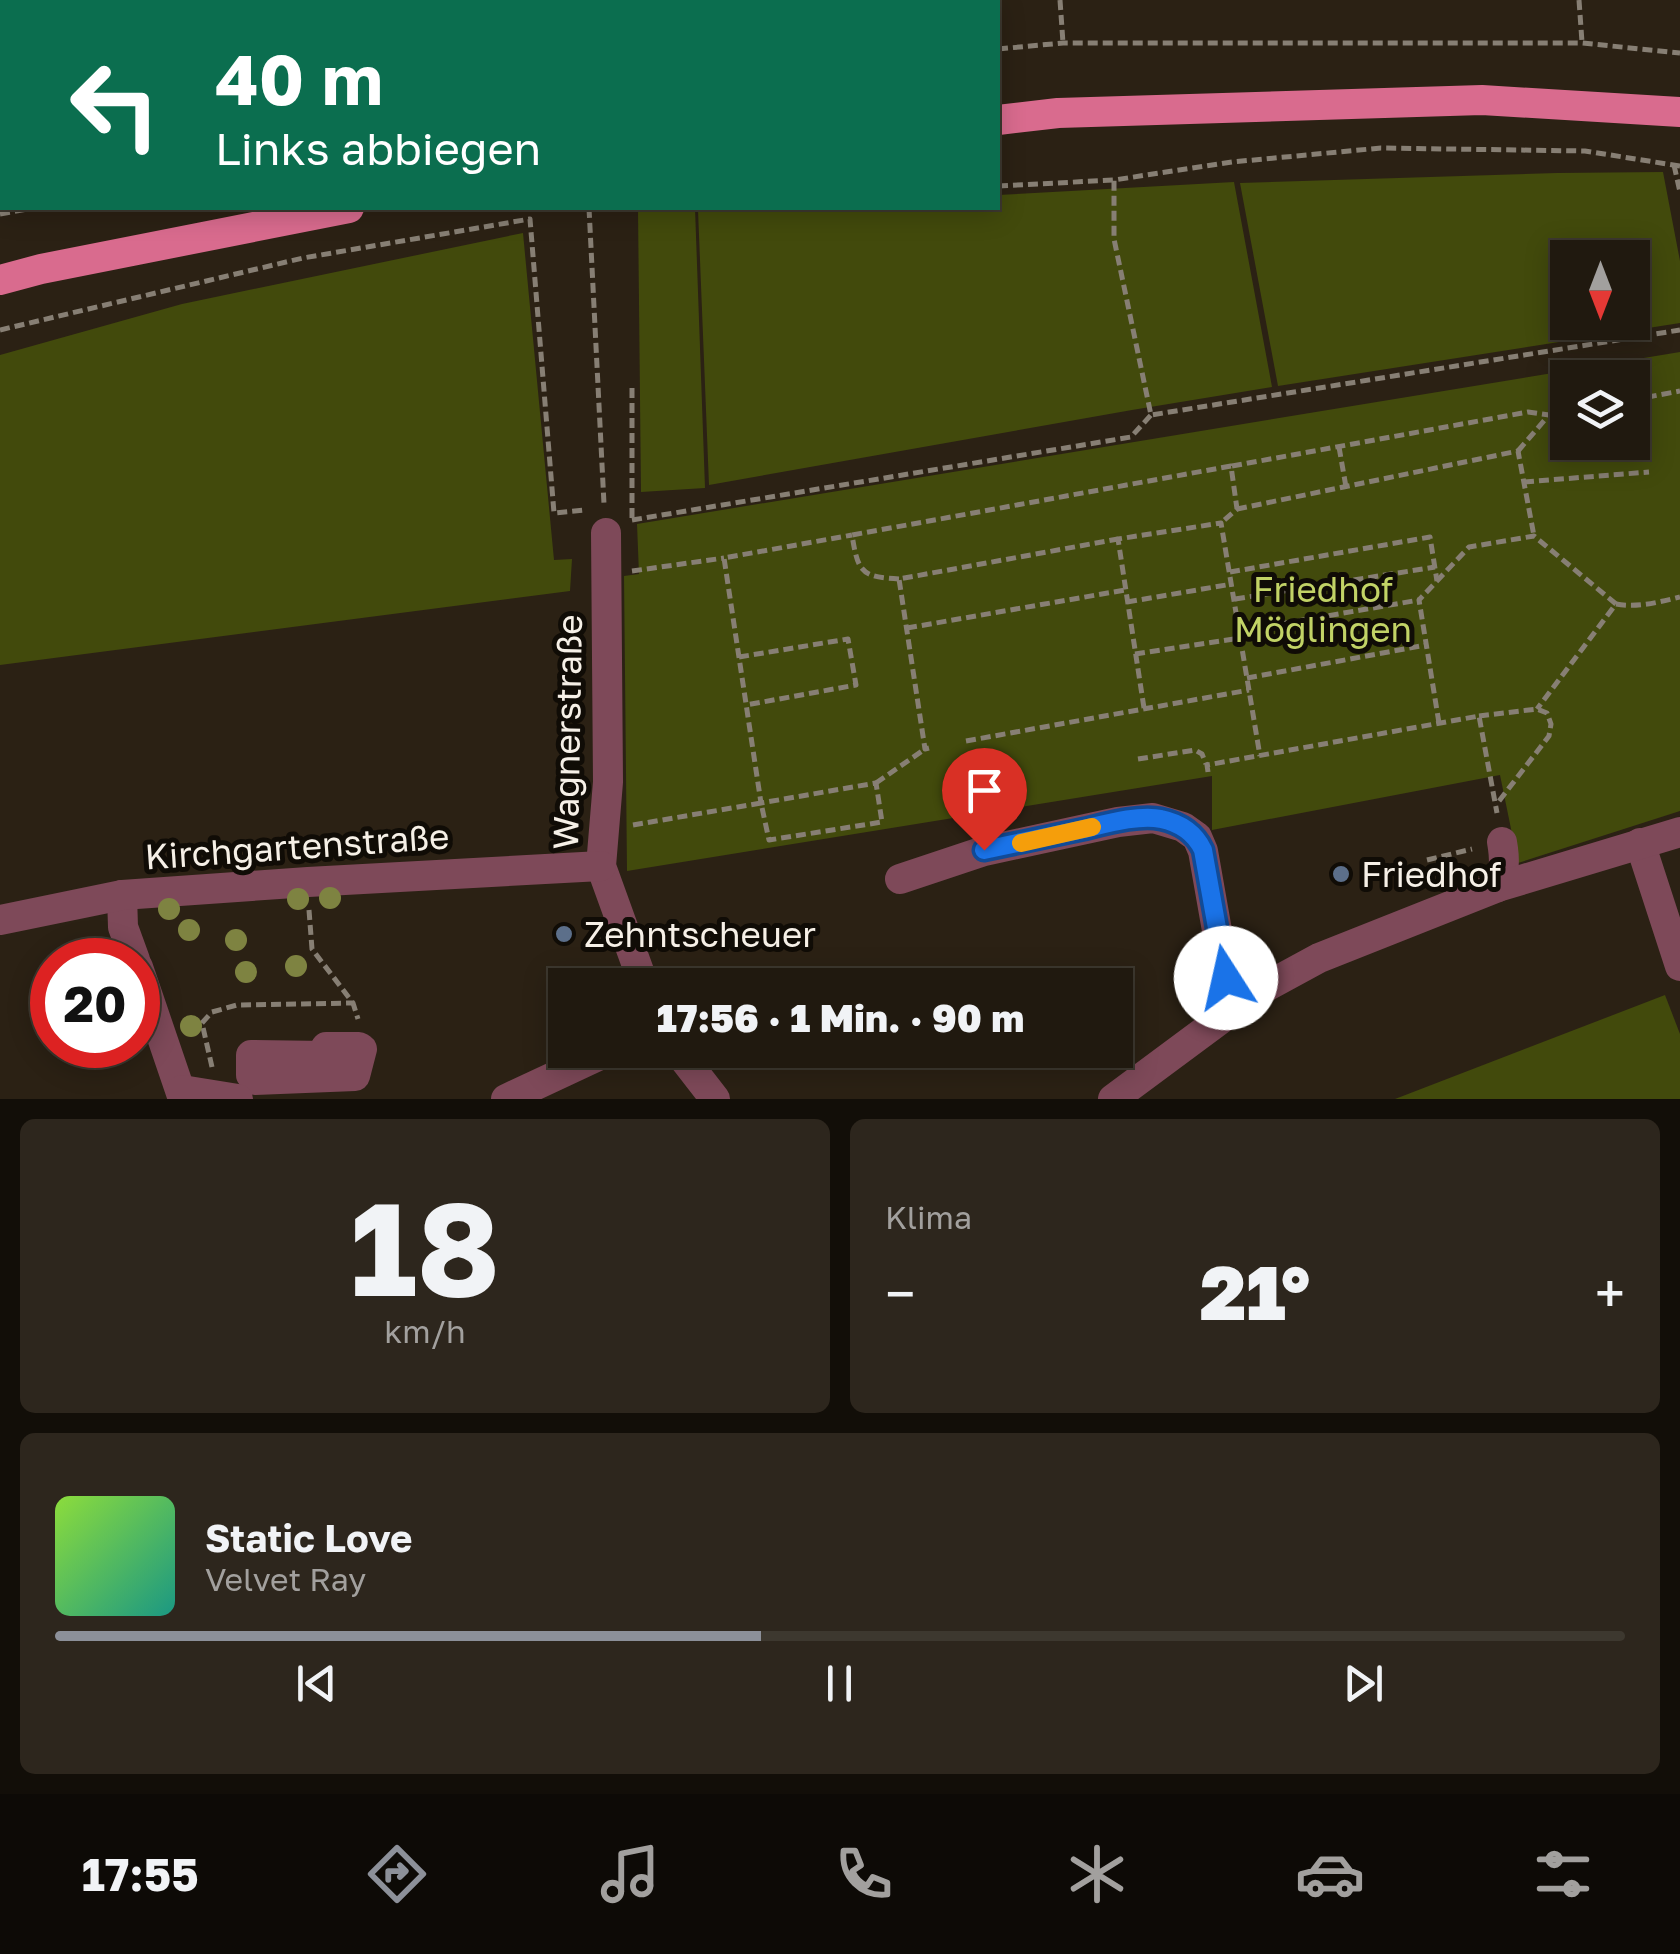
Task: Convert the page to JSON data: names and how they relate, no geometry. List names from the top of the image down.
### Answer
{
  "streets": {
    "street": ["Wagnerstraße", "Kirchgartenstraße"]
  },
  "crossings": [
    ["Wagnerstraße", "Kirchgartenstraße"]
  ],
  "parks": ["Friedhof Möglingen"],
  "places": ["Friedhof", "Zehntscheuer"],
  "north": "bottom",
  "page": {
    "turn": ["40 m", "Links abbiegen"],
    "limit": "20",
    "trip": "17:56 · 1 Min. · 90 m",
    "tile": [
      ["18", "km/h"],
      "Klima"
    ],
    "heat": ["−", "21°", "+"],
    "song": ["Static Love", "Velvet Ray"],
    "tabs": "17:55"
  }
}
